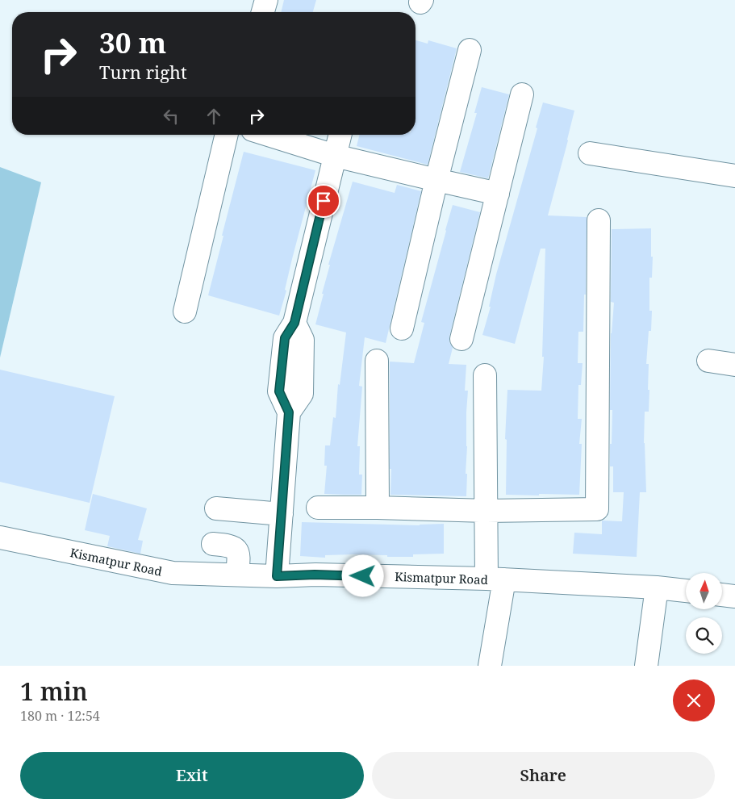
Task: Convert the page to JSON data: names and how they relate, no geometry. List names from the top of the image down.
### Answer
{
  "streets": {
    "street": ["Kismatpur Road"]
  },
  "north": "top",
  "page": {
    "turn": ["30 m", "Turn right"],
    "heading": ["1 min", "180 m · 12:54"],
    "buttons": ["Exit", "Share"]
  }
}
